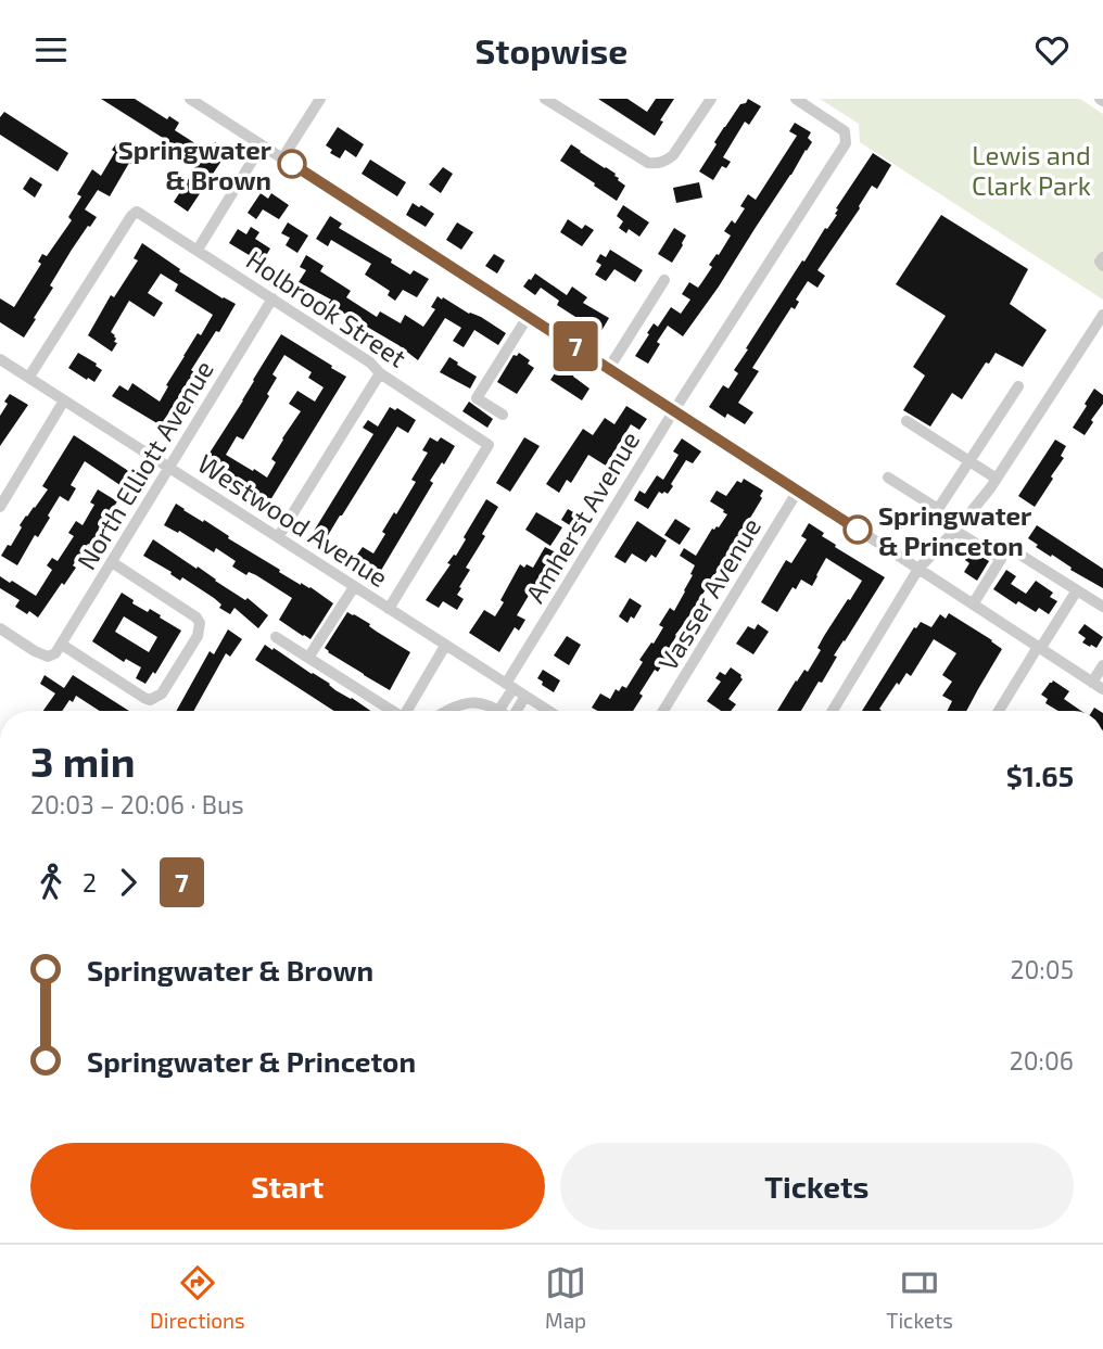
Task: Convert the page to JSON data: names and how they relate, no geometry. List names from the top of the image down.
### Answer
{
  "streets": {
    "street": [
      "Holbrook Street",
      "North Elliott Avenue",
      "Amherst Avenue",
      "Westwood Avenue",
      "Vasser Avenue"
    ]
  },
  "crossings": [
    ["Holbrook Street", "North Elliott Avenue"],
    ["Holbrook Street", "Westwood Avenue"],
    ["North Elliott Avenue", "Westwood Avenue"],
    ["Amherst Avenue", "Westwood Avenue"]
  ],
  "parks": ["Lewis and Clark Park"],
  "places": ["Springwater & Brown", "Springwater & Princeton"],
  "lines": ["bus line 7"],
  "page": {
    "header": "Stopwise",
    "on_map": "7",
    "heading": ["3 min", "20:03 – 20:06 · Bus", "$1.65"],
    "legs": ["2", "7"],
    "list": [
      {
        "name": "Springwater & Brown",
        "value": "20:05"
      },
      {
        "name": "Springwater & Princeton",
        "value": "20:06"
      }
    ],
    "buttons": ["Start", "Tickets"],
    "tabs": ["Directions", "Map", "Tickets"]
  }
}
